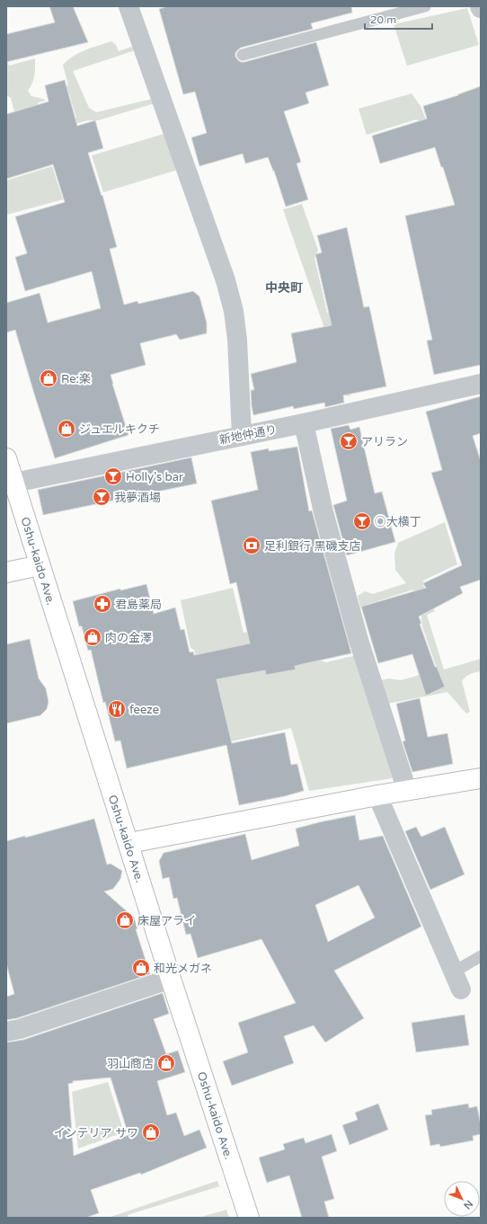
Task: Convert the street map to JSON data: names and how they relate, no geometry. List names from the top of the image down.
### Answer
{
  "streets": {
    "main road": ["Oshu-kaido Ave."],
    "street": ["新地仲通り"]
  },
  "crossings": [
    ["新地仲通り", "Oshu-kaido Ave."]
  ],
  "districts": ["中央町"],
  "places": {
    "shop": [
      "Re:楽",
      "ジュエルキクチ",
      "肉の金澤",
      "床屋アライ",
      "和光メガネ",
      "羽山商店",
      "インテリア サワ"
    ],
    "bar": [
      "アリラン",
      "Holly’s bar",
      "我夢酒場",
      "○大横丁"
    ],
    "bank": ["足利銀行 黒磯支店"],
    "pharmacy": ["君島薬局"],
    "restaurant": ["feeze"]
  },
  "scale_bar": "20 m",
  "north": "bottom right"
}
